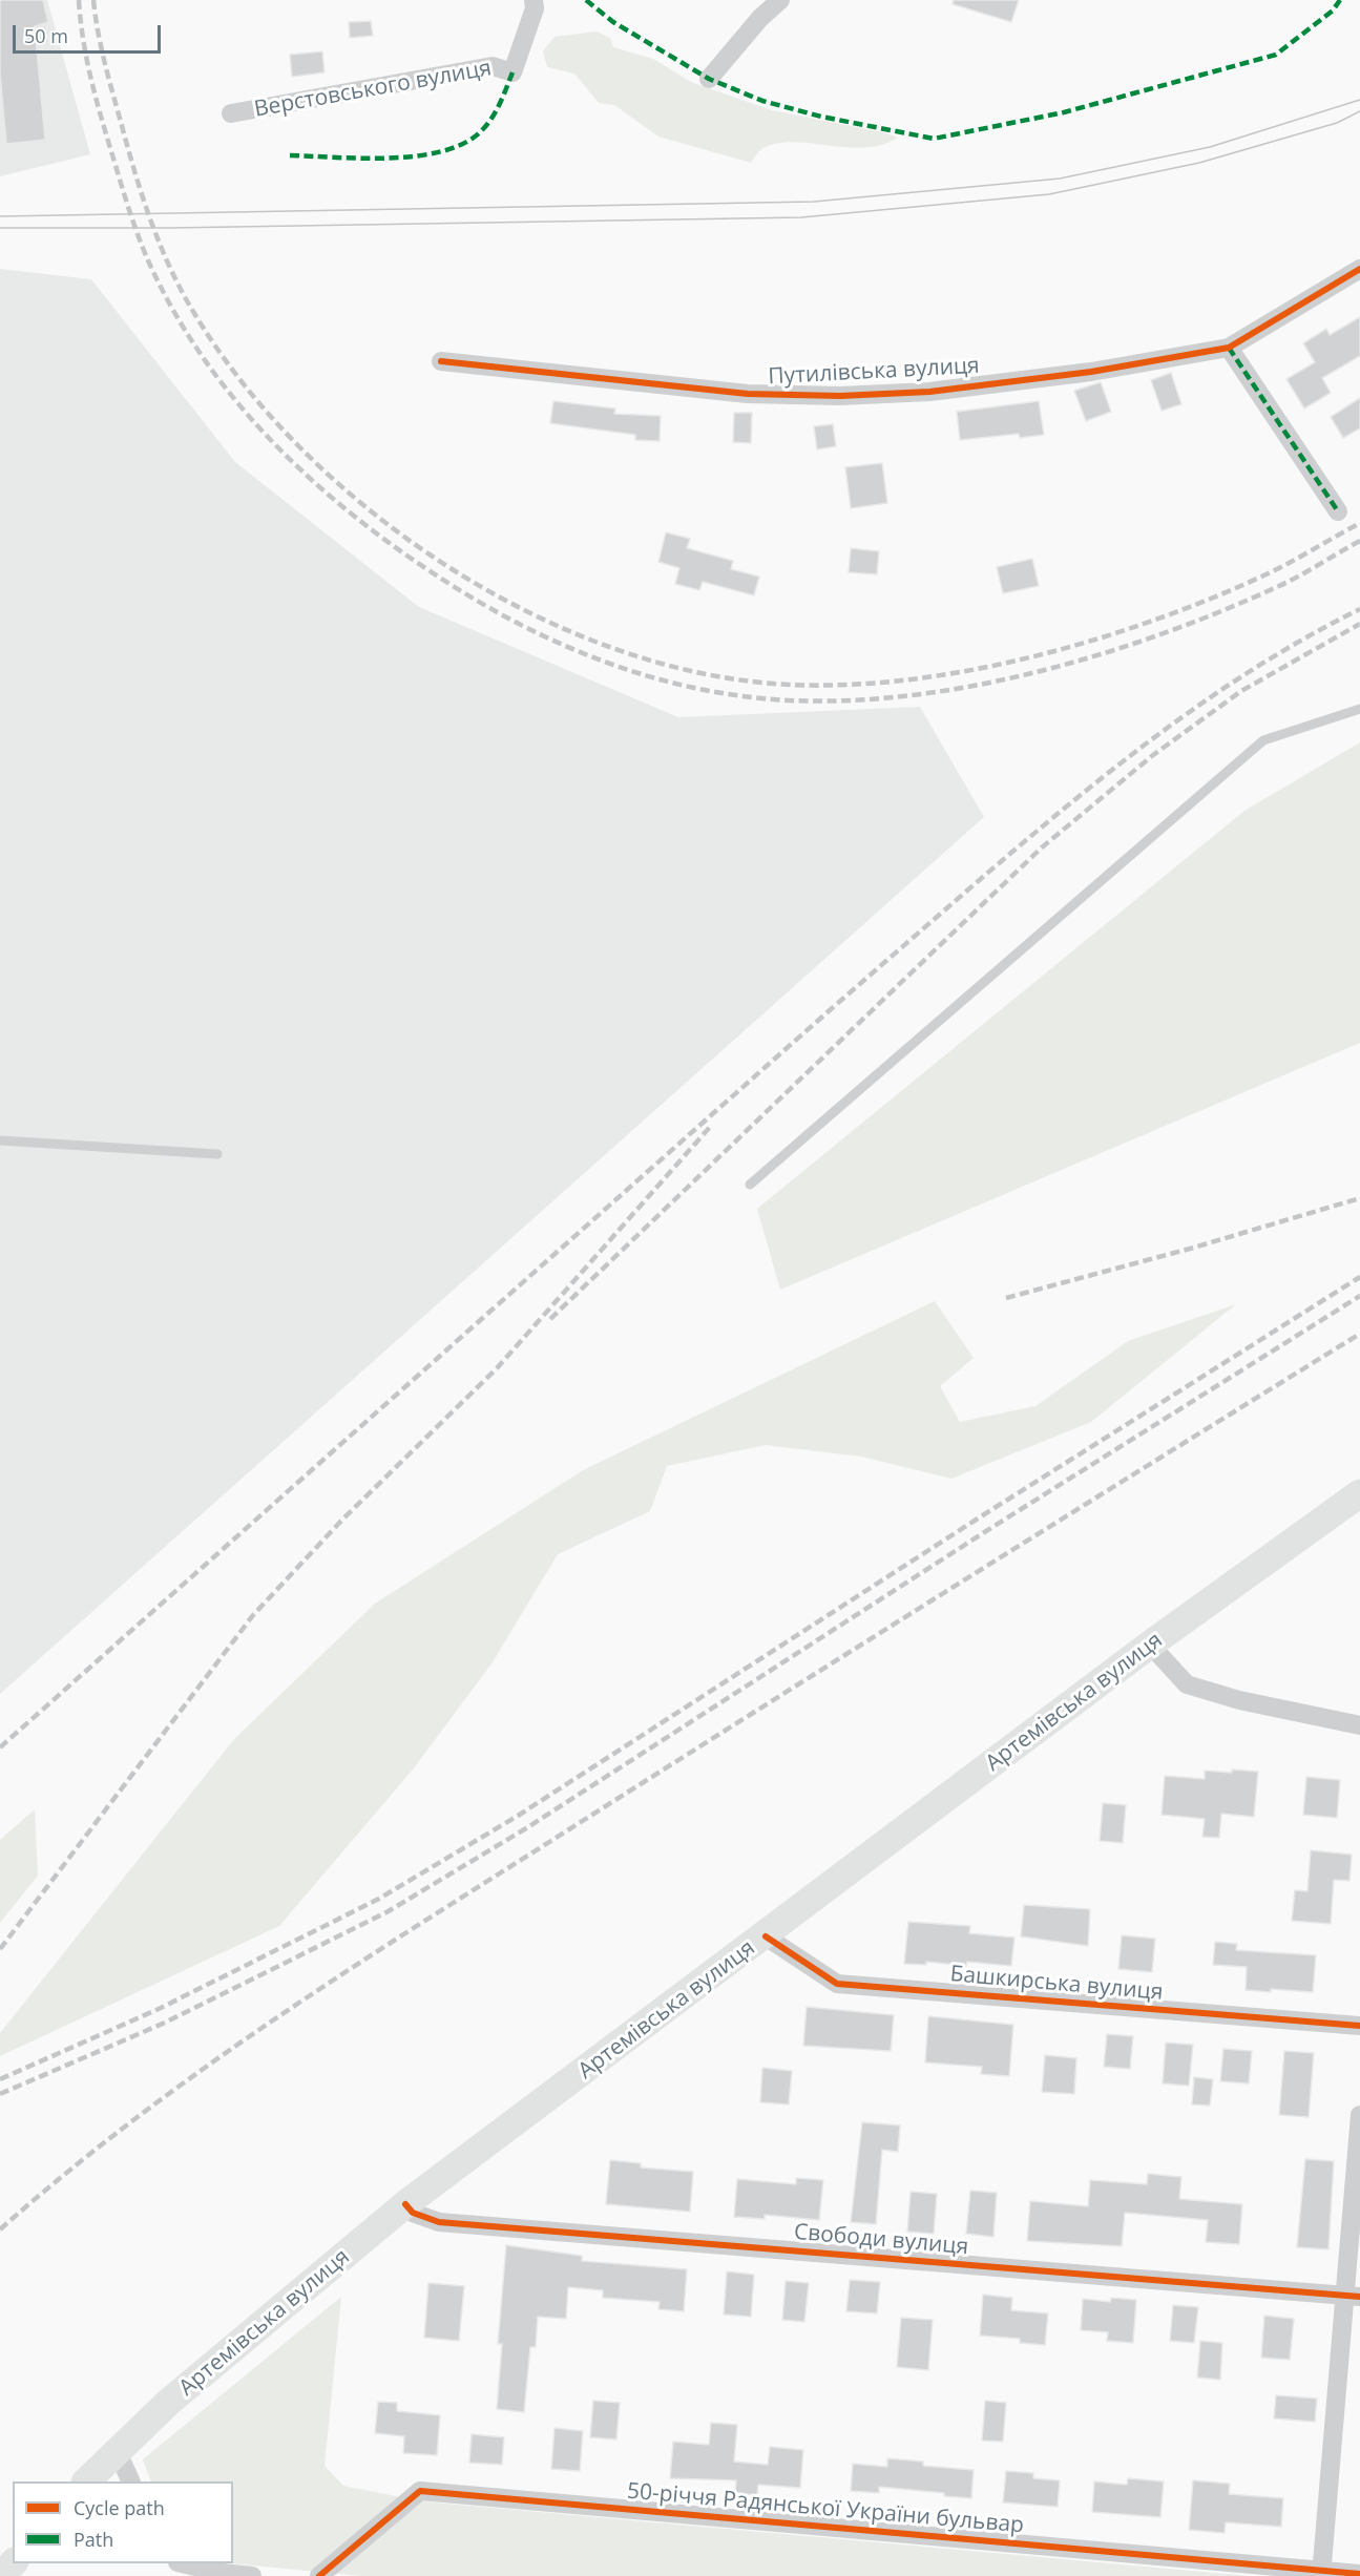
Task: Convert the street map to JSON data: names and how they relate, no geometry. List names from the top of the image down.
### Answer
{
  "streets": {
    "main road": ["Артемівська вулиця"],
    "street": [
      "Верстовського вулиця",
      "Путилівська вулиця",
      "Башкирська вулиця",
      "Свободи вулиця",
      "50-річчя Радянської України бульвар"
    ]
  },
  "crossings": [
    ["Артемівська вулиця", "Башкирська вулиця"],
    ["Артемівська вулиця", "Свободи вулиця"]
  ],
  "legend": ["Cycle path", "Path"],
  "scale_bar": "50 m"
}
